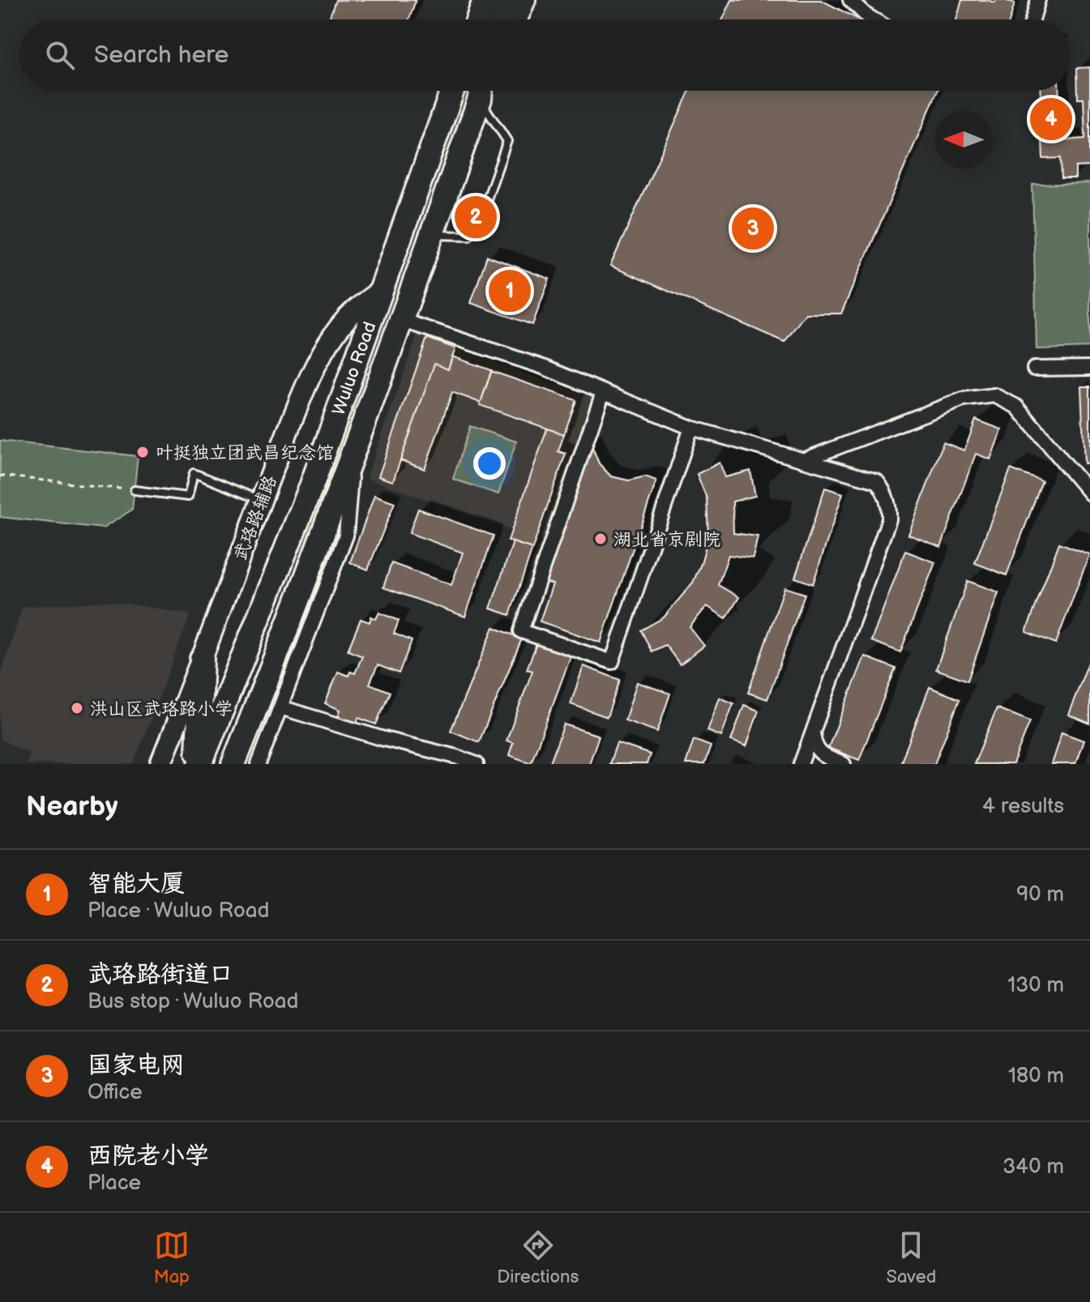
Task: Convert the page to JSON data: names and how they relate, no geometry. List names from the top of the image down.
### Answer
{
  "streets": {
    "highway": ["Wuluo Road"],
    "main road": ["武珞路辅路"]
  },
  "crossings": [
    ["Wuluo Road", "武珞路辅路"]
  ],
  "places": ["叶挺独立团武昌纪念馆", "湖北省京剧院", "洪山区武珞路小学"],
  "north": "left",
  "page": {
    "search": "Search here",
    "pins": [
      "4",
      "2",
      "3",
      "1"
    ],
    "heading": ["Nearby", "4 results"],
    "list": [
      {
        "mark": "1",
        "name": "智能大厦",
        "note": "Place · Wuluo Road",
        "value": "90 m"
      },
      {
        "mark": "2",
        "name": "武珞路街道口",
        "note": "Bus stop · Wuluo Road",
        "value": "130 m"
      },
      {
        "mark": "3",
        "name": "国家电网",
        "note": "Office",
        "value": "180 m"
      },
      {
        "mark": "4",
        "name": "西院老小学",
        "note": "Place",
        "value": "340 m"
      }
    ],
    "nav": ["Map", "Directions", "Saved"]
  }
}
